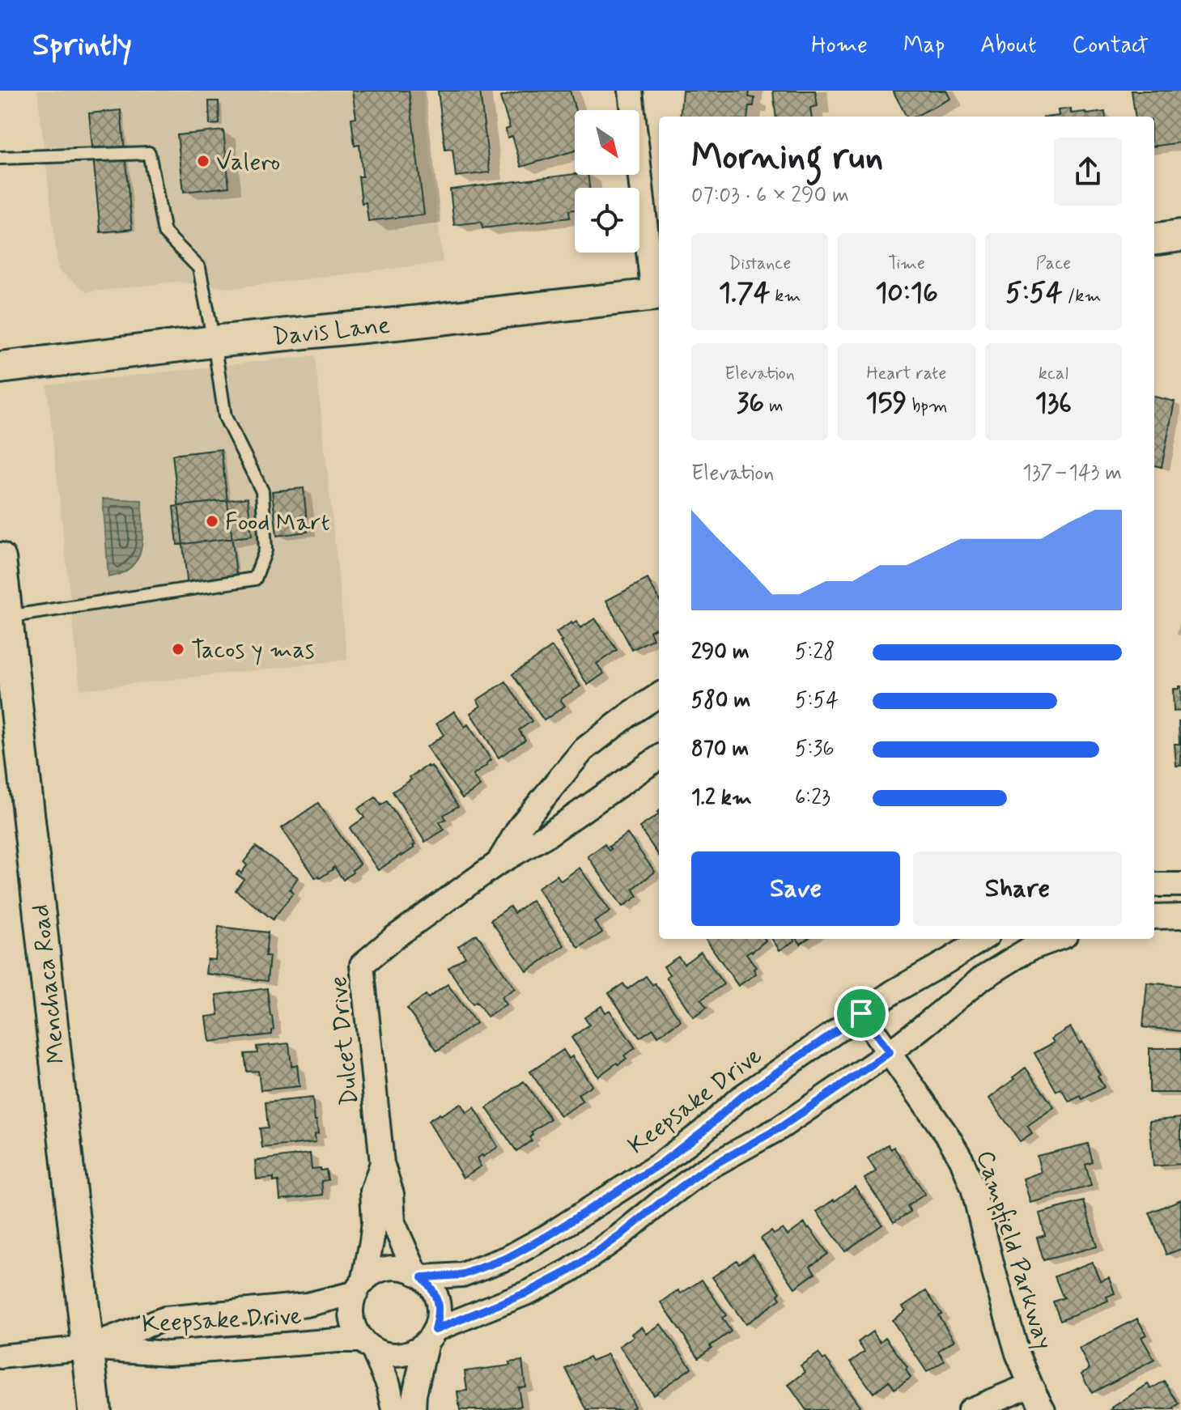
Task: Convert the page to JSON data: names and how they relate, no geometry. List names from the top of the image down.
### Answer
{
  "streets": {
    "main road": ["Davis Lane", "Menchaca Road"],
    "street": ["Dulcet Drive", "Keepsake Drive", "Campfield Parkway"]
  },
  "crossings": [
    ["Menchaca Road", "Keepsake Drive"],
    ["Dulcet Drive", "Keepsake Drive"],
    ["Keepsake Drive", "Campfield Parkway"]
  ],
  "places": ["Valero", "Food Mart", "Tacos y mas"],
  "north": "bottom right",
  "page": {
    "header": "Sprintly",
    "nav": [
      "Home",
      "Map",
      "About",
      "Contact"
    ],
    "heading": ["Morning run", "07:03 · 6 × 290 m"],
    "stats": [
      ["Distance", "1.74 km"],
      ["Time", "10:16"],
      ["Pace", "5:54 /km"],
      ["Elevation", "36 m"],
      ["Heart rate", "159 bpm"],
      ["kcal", "136"]
    ],
    "chart": ["Elevation", "137–143 m"],
    "list": [
      {
        "name": "290 m",
        "note": "5:28"
      },
      {
        "name": "580 m",
        "note": "5:54"
      },
      {
        "name": "870 m",
        "note": "5:36"
      },
      {
        "name": "1.2 km",
        "note": "6:23"
      }
    ],
    "buttons": ["Save", "Share"]
  }
}
